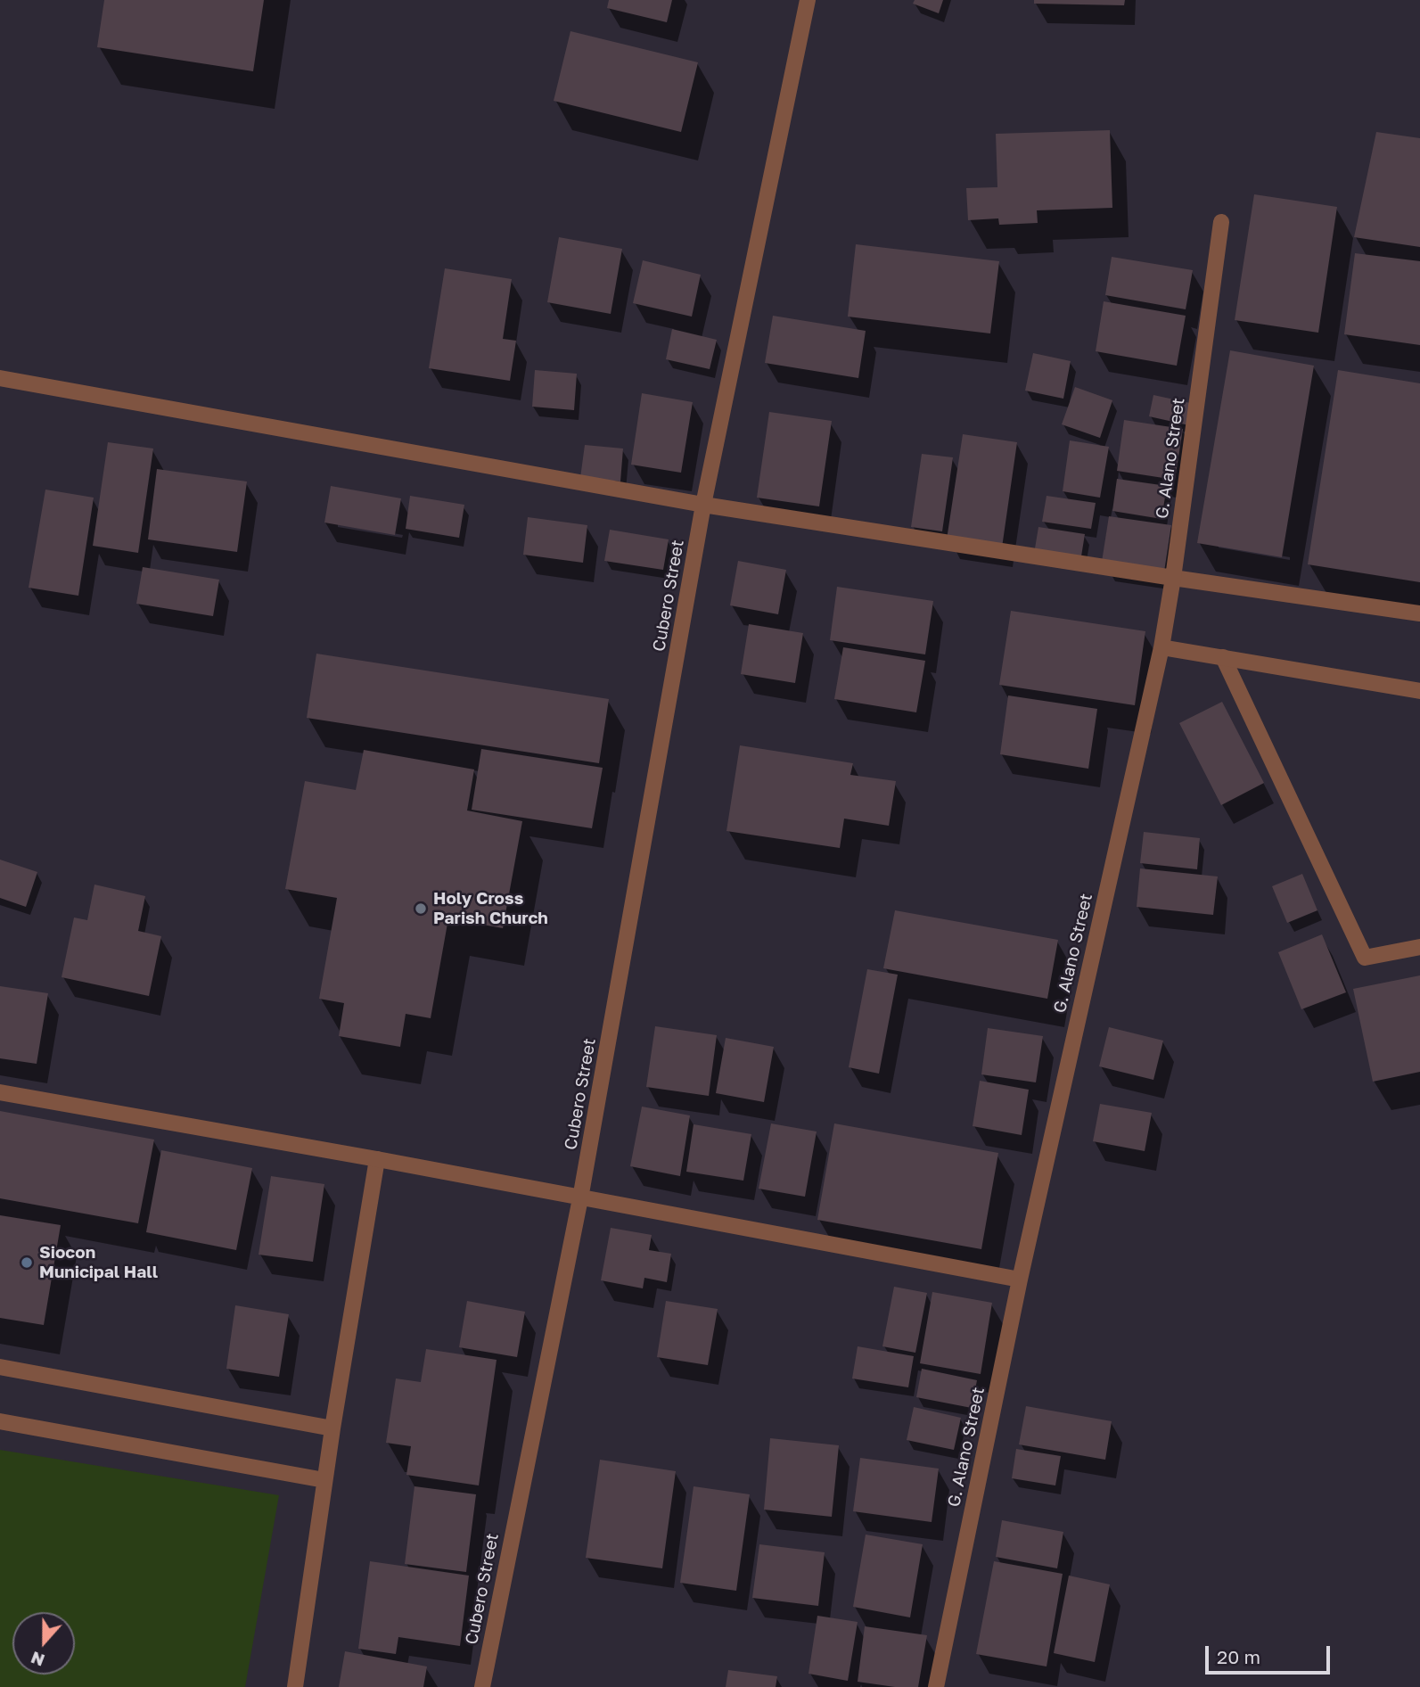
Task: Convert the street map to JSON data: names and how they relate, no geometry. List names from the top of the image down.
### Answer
{
  "streets": {
    "street": ["G. Alano Street", "Cubero Street"]
  },
  "places": ["Holy Cross Parish Church", "Siocon Municipal Hall"],
  "scale_bar": "20 m",
  "north": "bottom"
}
